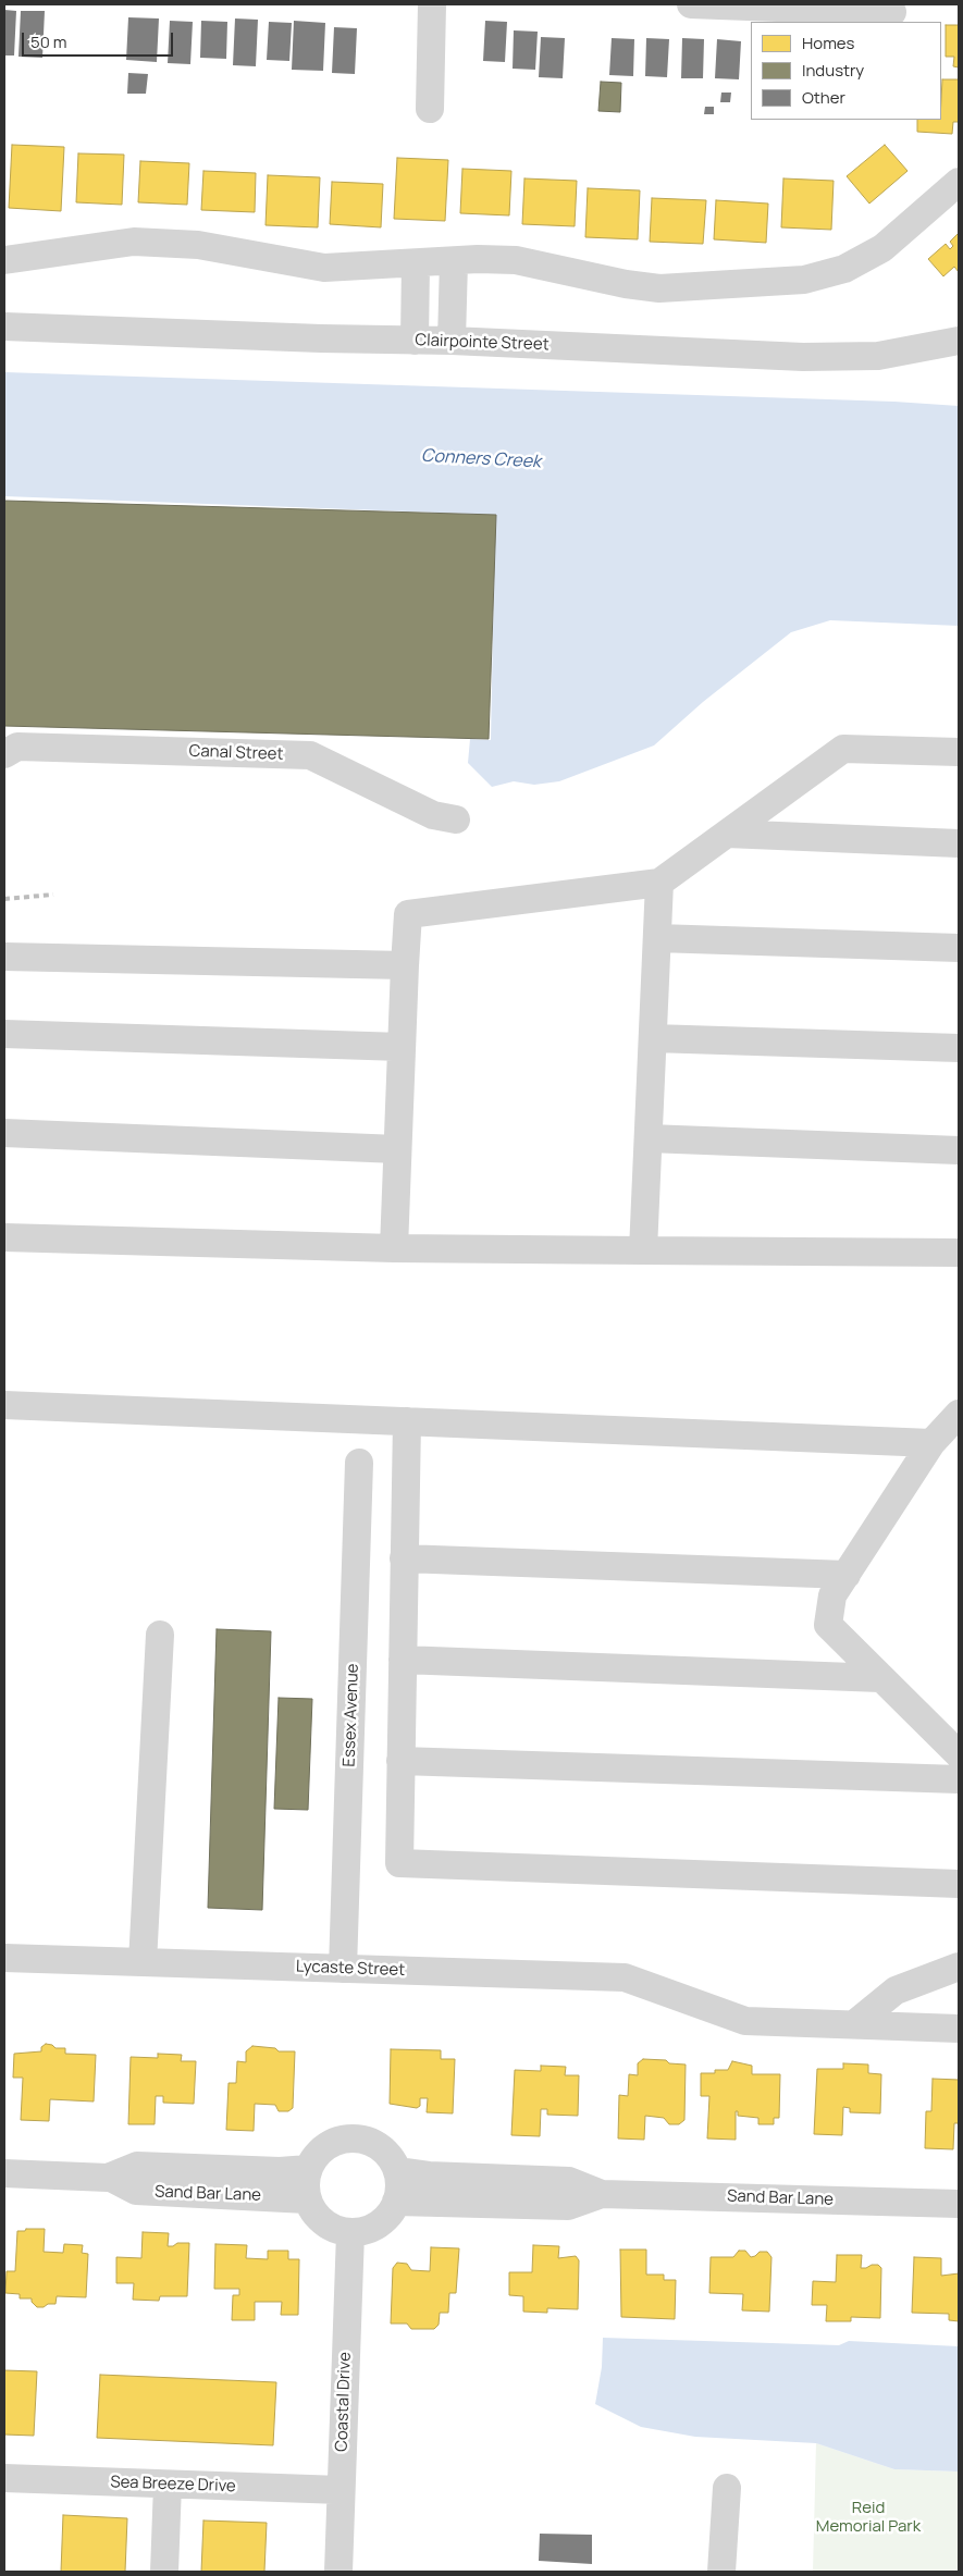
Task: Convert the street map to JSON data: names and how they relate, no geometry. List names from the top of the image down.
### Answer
{
  "streets": {
    "street": [
      "Clairpointe Street",
      "Canal Street",
      "Essex Avenue",
      "Lycaste Street",
      "Sand Bar Lane",
      "Coastal Drive",
      "Sea Breeze Drive"
    ]
  },
  "crossings": [
    ["Essex Avenue", "Lycaste Street"],
    ["Sand Bar Lane", "Coastal Drive"],
    ["Coastal Drive", "Sea Breeze Drive"]
  ],
  "water": ["Conners Creek"],
  "parks": ["Reid Memorial Park"],
  "legend": ["Homes", "Industry", "Other"],
  "scale_bar": "50 m"
}
